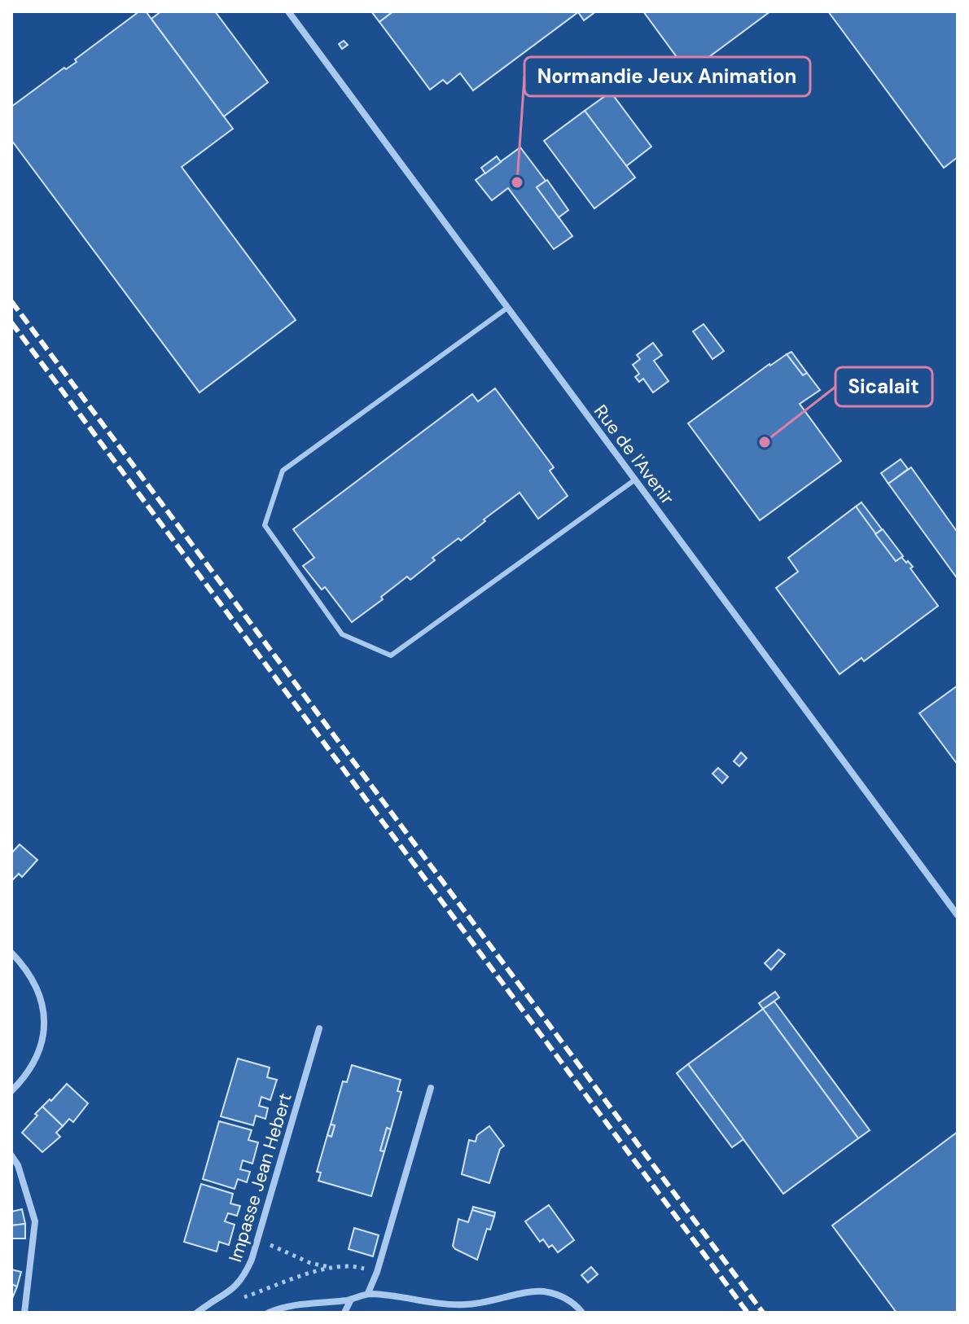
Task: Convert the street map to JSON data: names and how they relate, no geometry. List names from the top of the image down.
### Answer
{
  "streets": {
    "street": ["Rue de l'Avenir", "Impasse Jean Hebert"]
  },
  "places": ["Normandie Jeux Animation", "Sicalait"]
}
